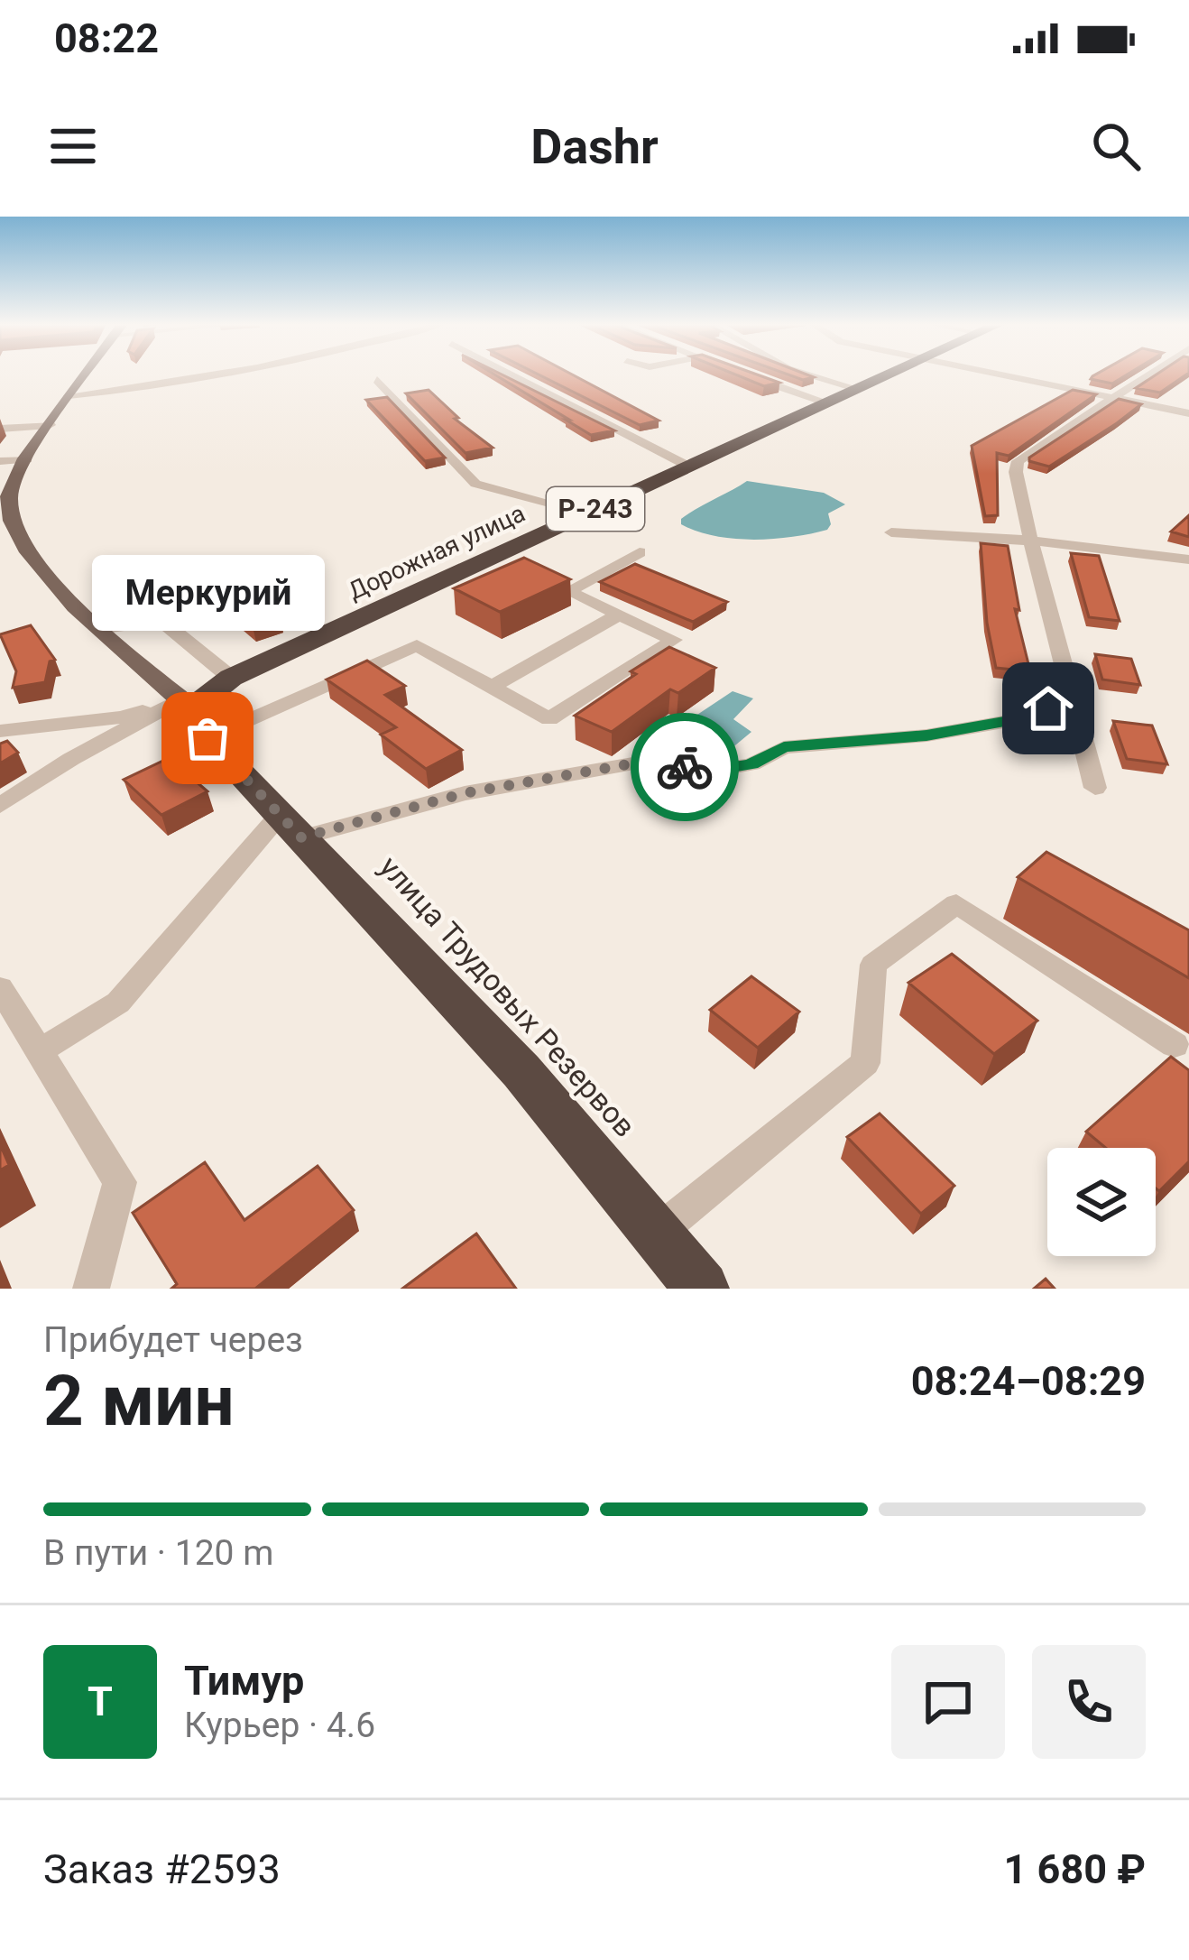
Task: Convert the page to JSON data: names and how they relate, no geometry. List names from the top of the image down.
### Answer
{
  "streets": {
    "highway": ["Р-243", "Дорожная улица", "улица Трудовых Резервов"]
  },
  "crossings": [
    ["Дорожная улица", "улица Трудовых Резервов"]
  ],
  "places": ["Меркурий"],
  "page": {
    "status": "08:22",
    "header": "Dashr",
    "bubble": "Меркурий",
    "heading": ["2 мин", "Прибудет через", "08:24–08:29"],
    "panel": [
      "Тимур",
      "Курьер · 4.6",
      "Заказ #2593",
      "1 680 ₽"
    ],
    "bar": "В пути · 120 m",
    "round": "Т"
  }
}
